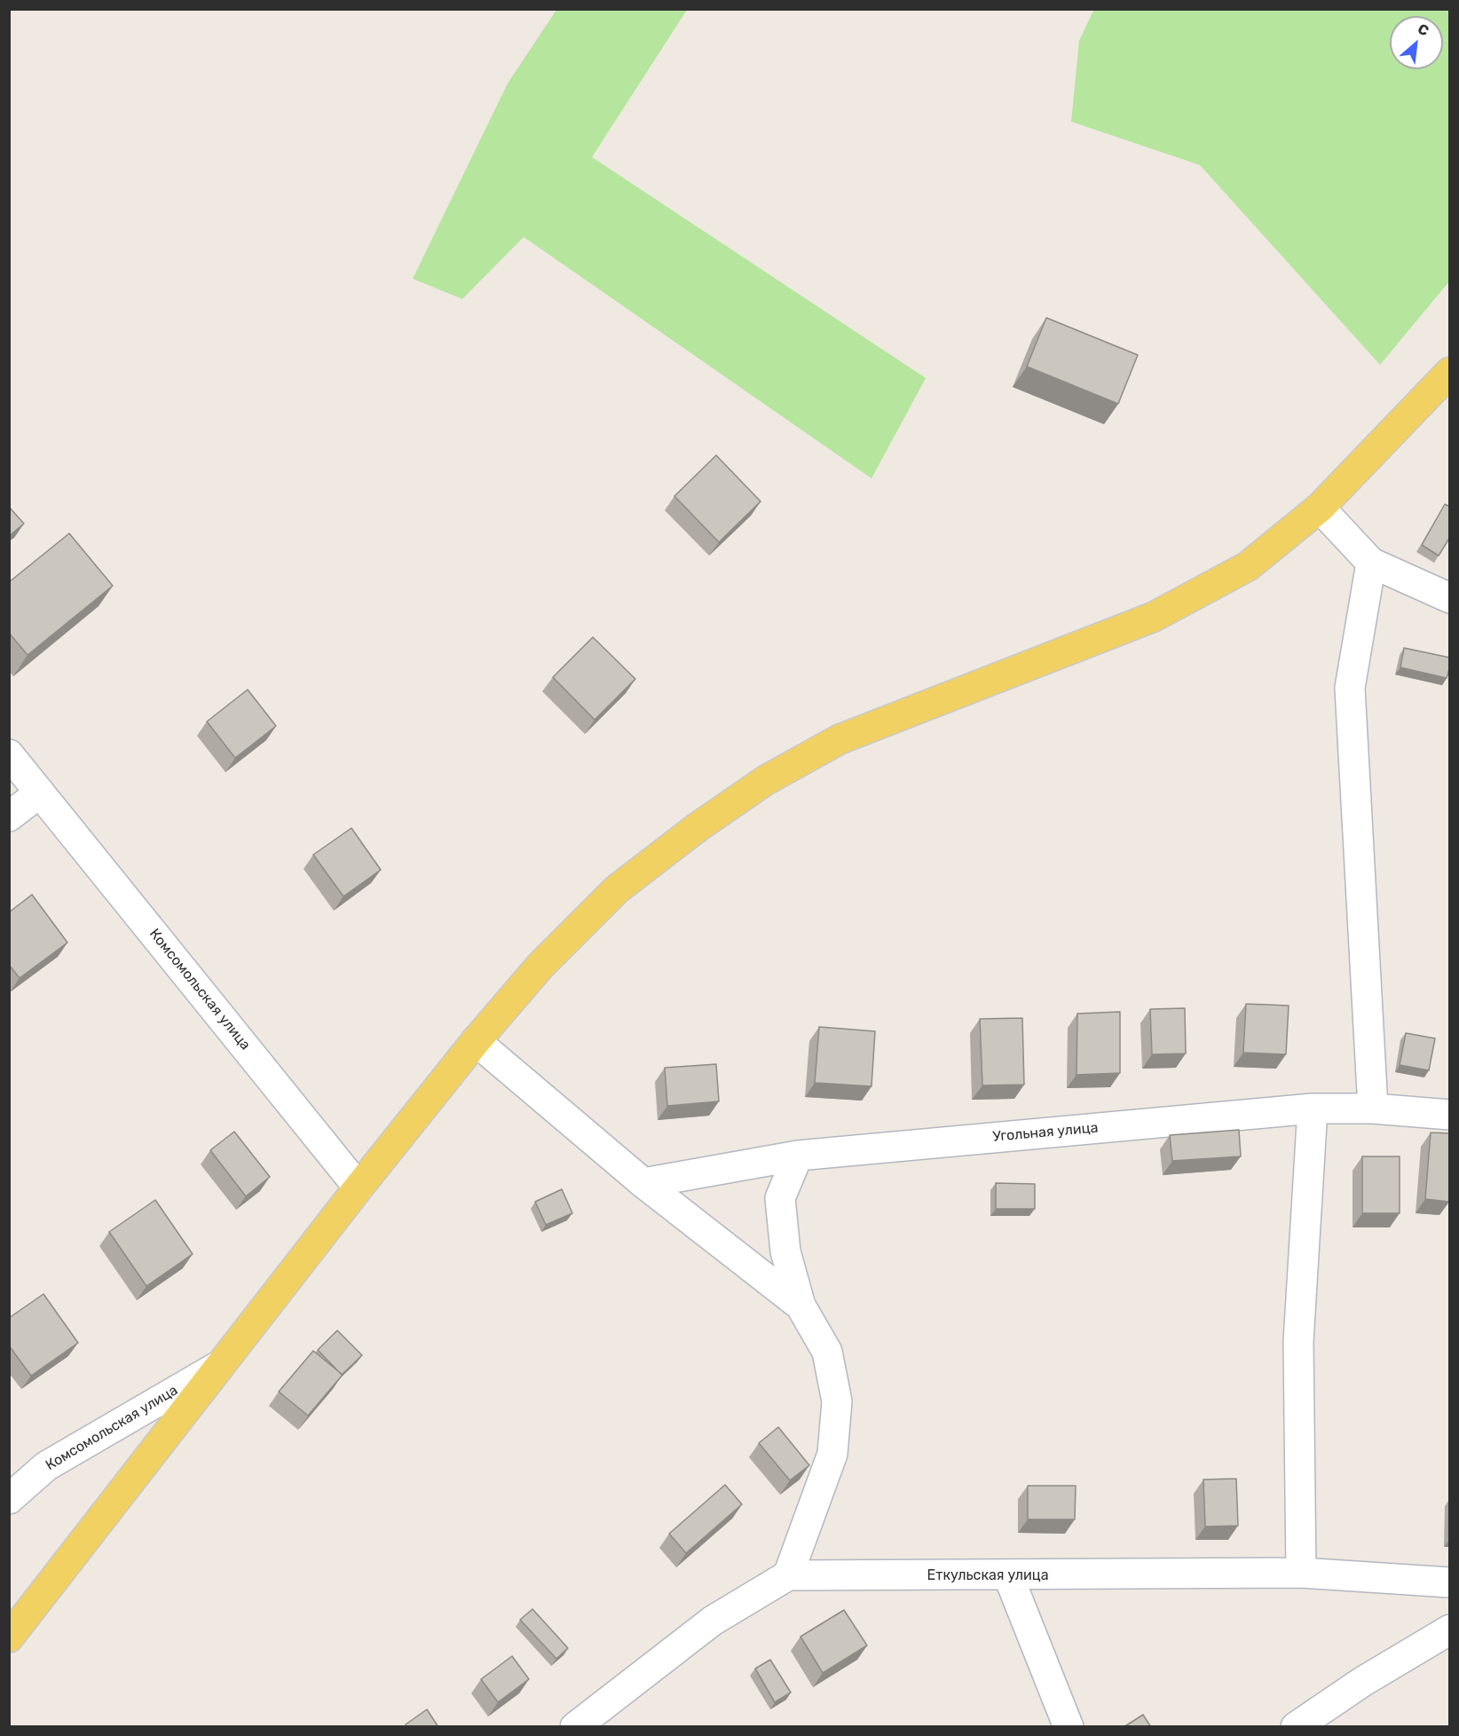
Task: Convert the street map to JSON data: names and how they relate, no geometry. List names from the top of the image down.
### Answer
{
  "streets": {
    "street": ["Комсомольская улица", "Угольная улица", "Еткульская улица"]
  },
  "north": "top right"
}
